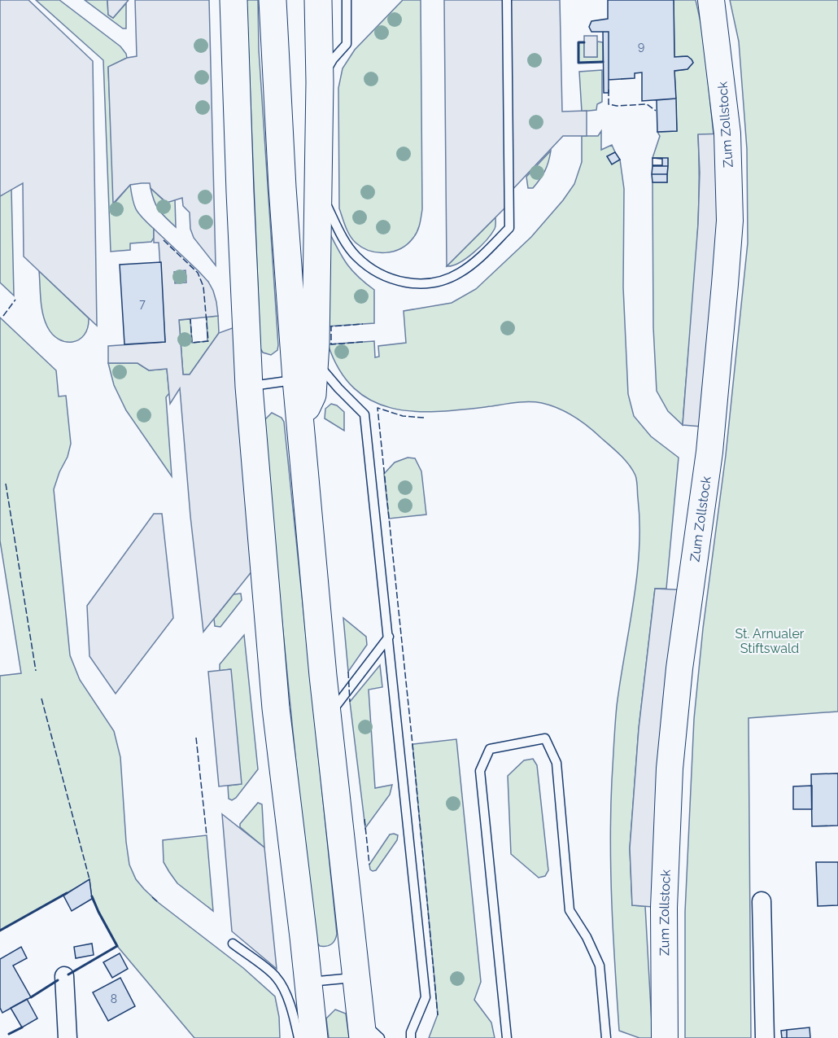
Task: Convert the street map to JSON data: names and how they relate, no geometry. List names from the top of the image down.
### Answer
{
  "streets": {
    "street": ["Zum Zollstock"]
  },
  "parks": ["St. Arnualer Stiftswald"],
  "house_numbers": ["9", "7", "8"]
}
